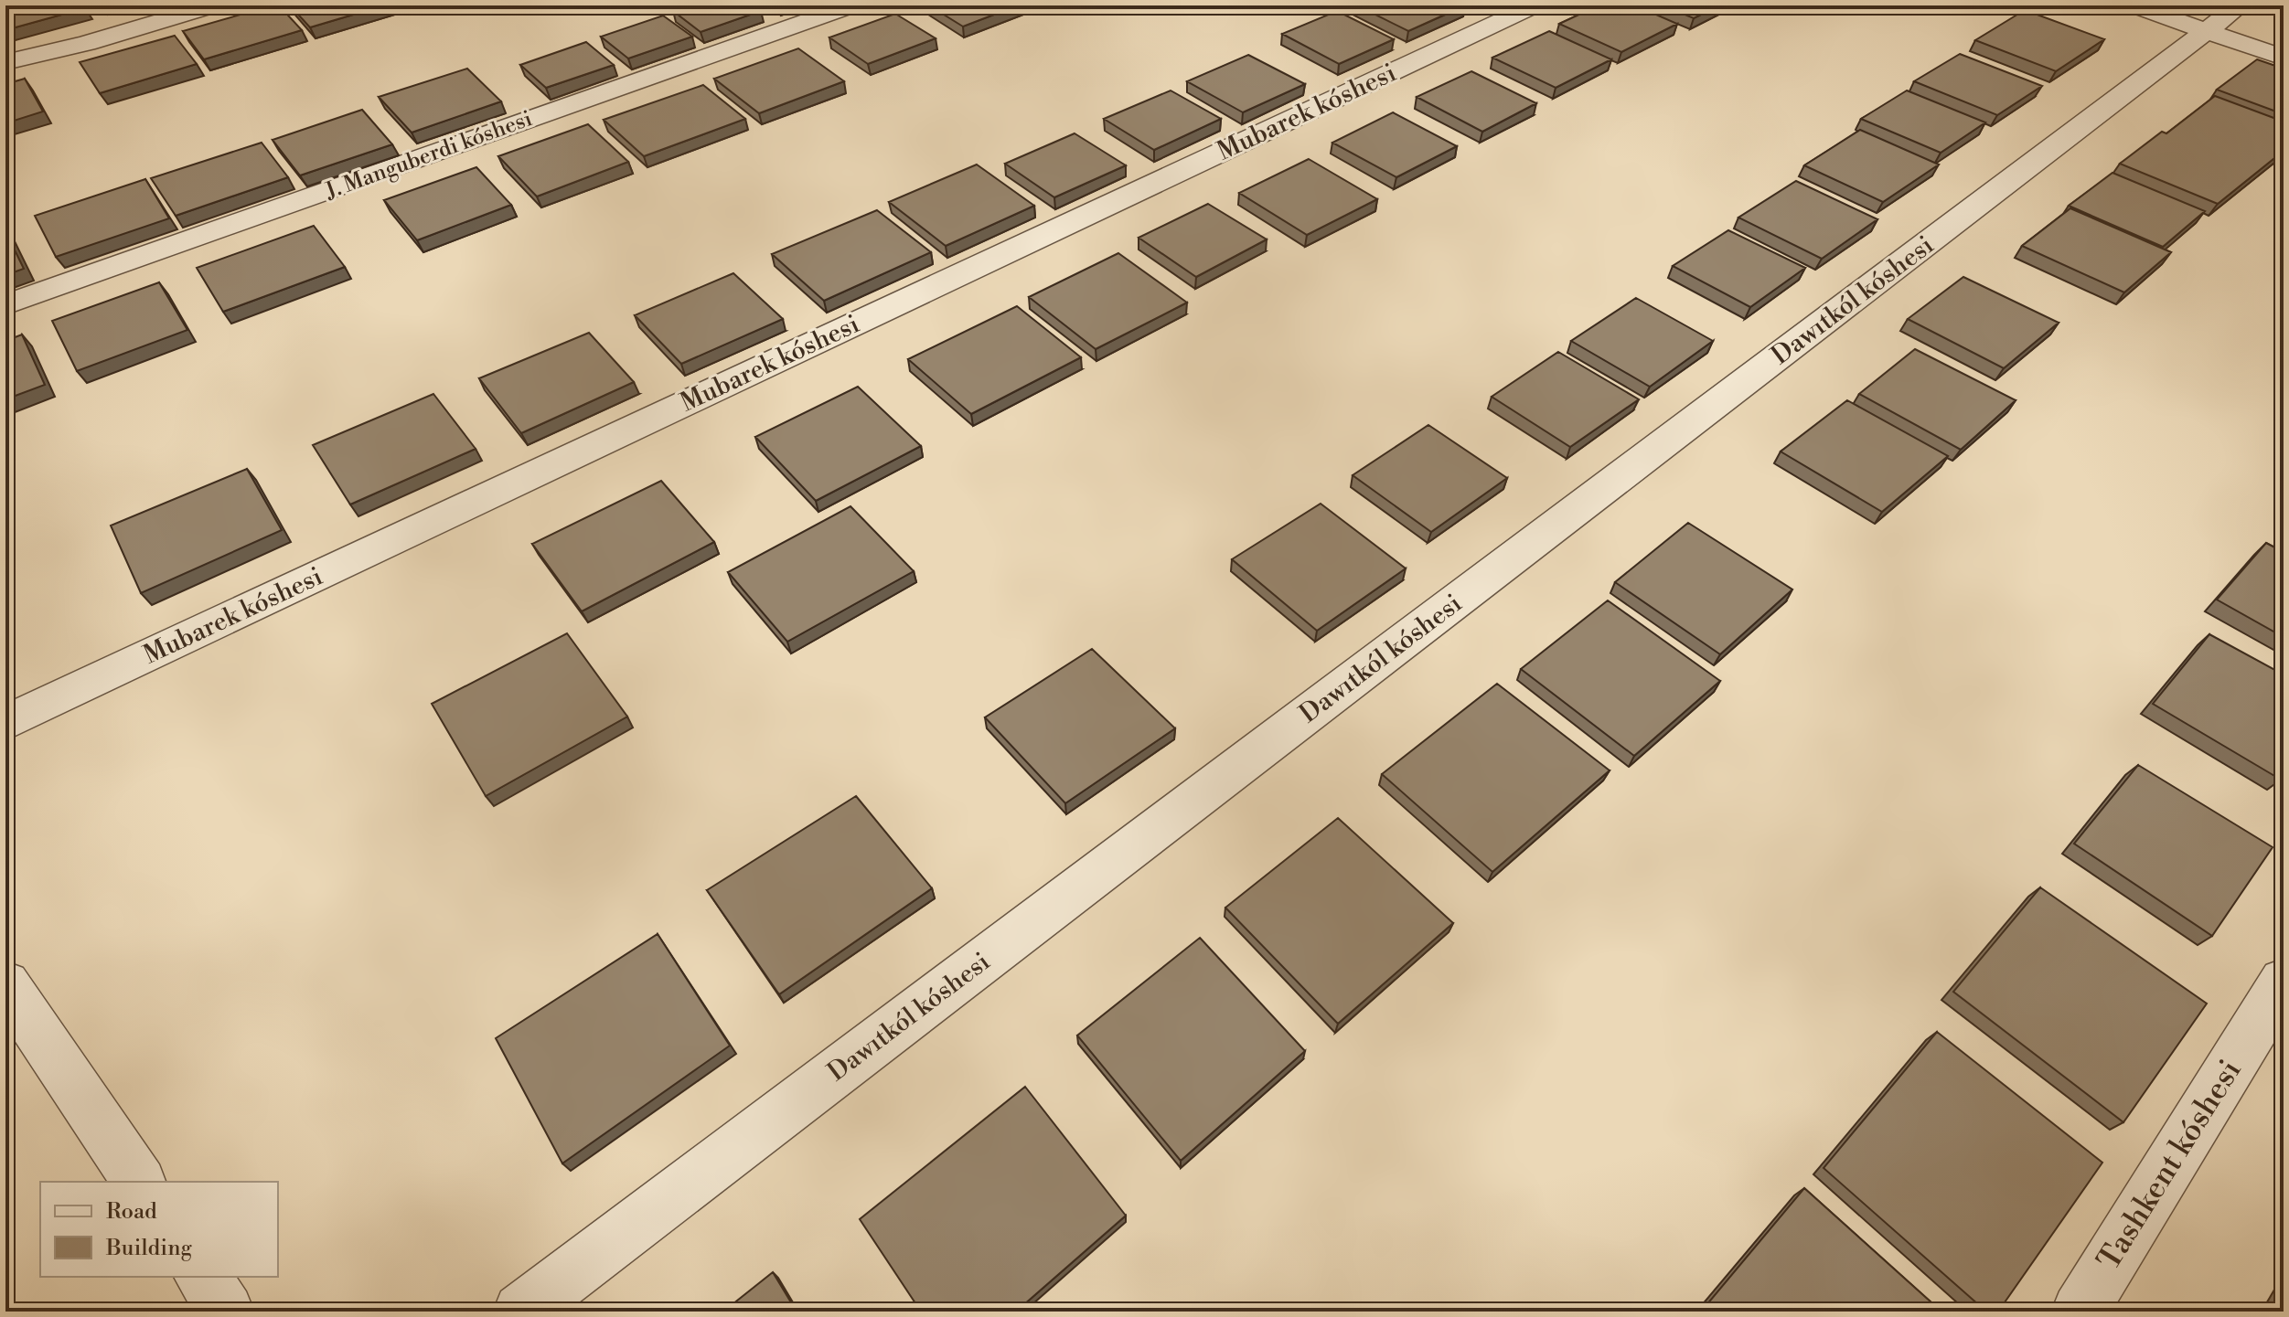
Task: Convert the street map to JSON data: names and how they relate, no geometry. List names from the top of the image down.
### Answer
{
  "streets": {
    "street": [
      "Mubarek kóshesi",
      "J. Manguberdi kóshesi",
      "Dawıtkól kóshesi",
      "Tashkent kóshesi"
    ]
  },
  "legend": ["Road", "Building"]
}
